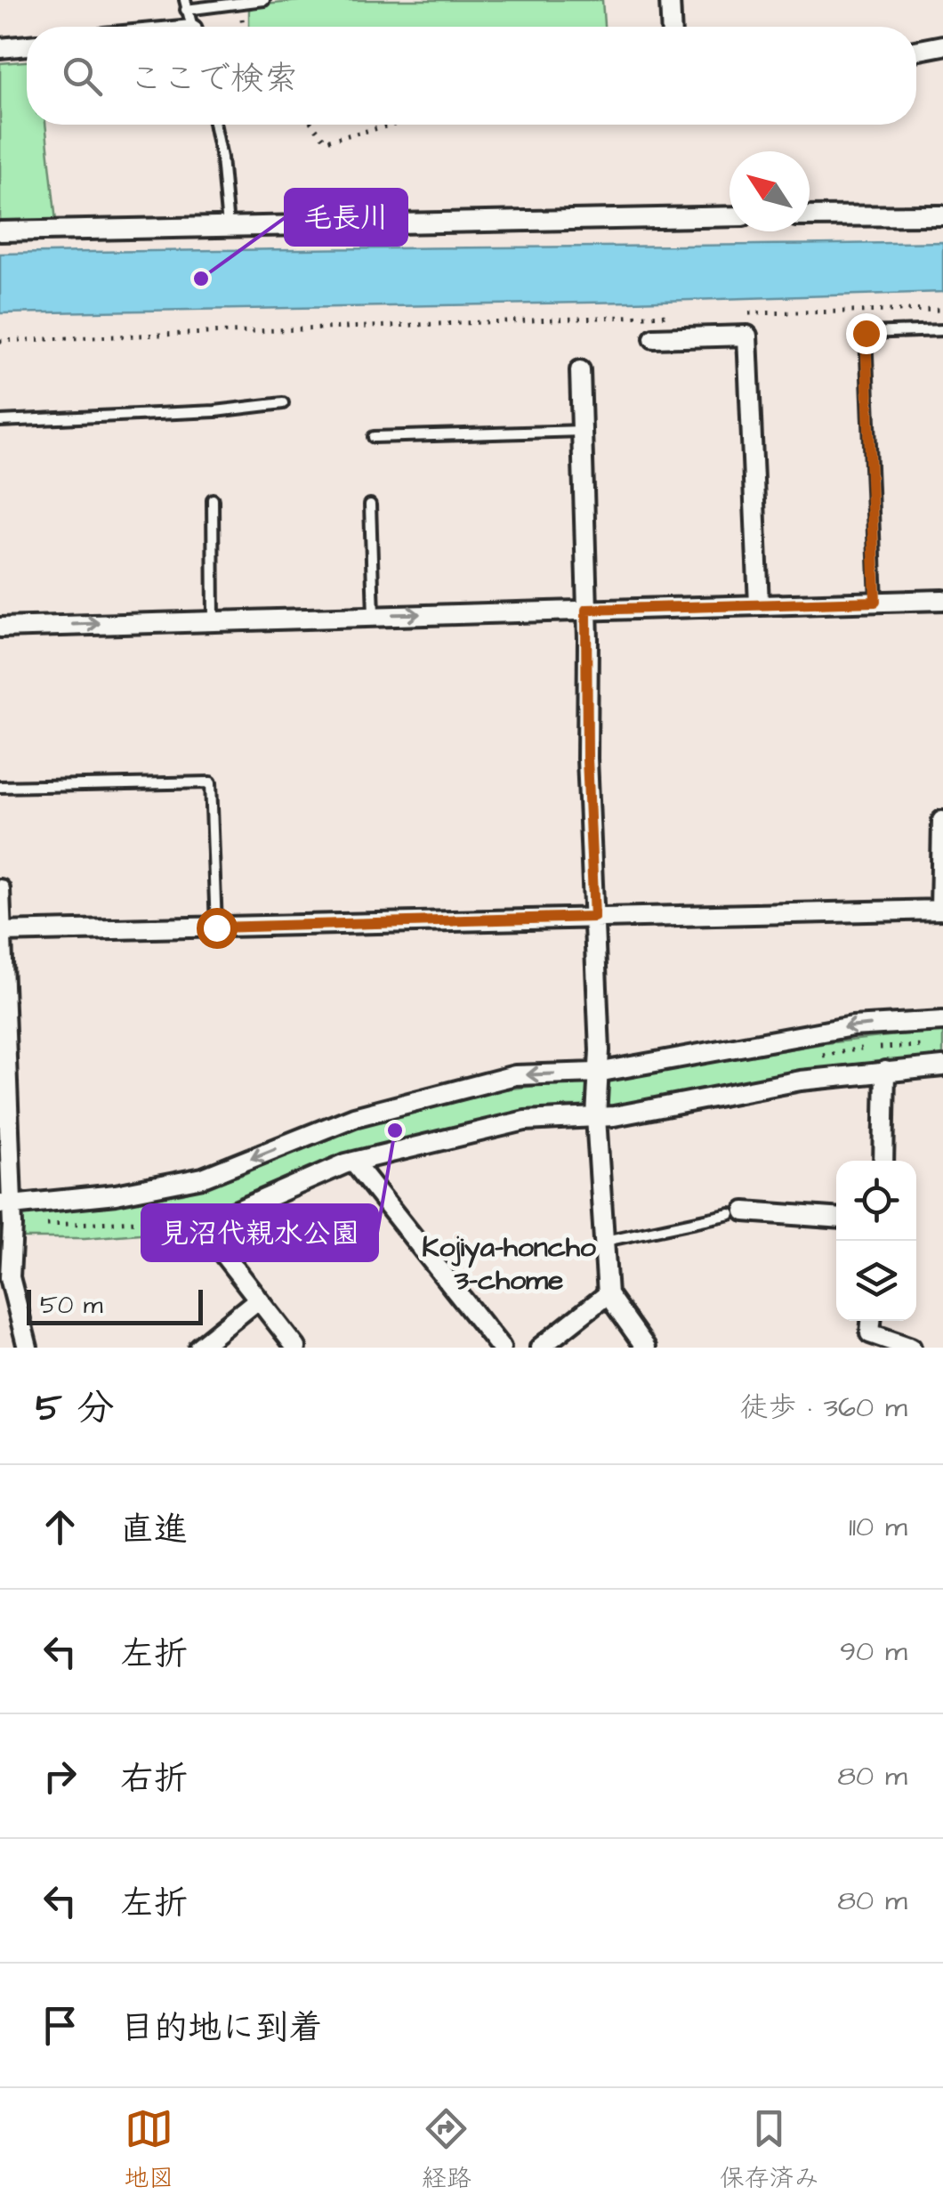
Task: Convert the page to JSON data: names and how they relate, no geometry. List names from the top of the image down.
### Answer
{
  "districts": ["Kojiya-honcho 3-chome"],
  "places": ["毛長川", "見沼代親水公園"],
  "scale_bar": "50 m",
  "north": "top left",
  "page": {
    "search": "ここで検索",
    "scale": "50 m",
    "heading": ["5 分", "徒歩 · 360 m"],
    "list": [
      ["直進", "110 m"],
      ["左折", "90 m"],
      ["右折", "80 m"],
      ["左折", "80 m"],
      "目的地に到着"
    ],
    "nav": ["地図", "経路", "保存済み"]
  }
}
